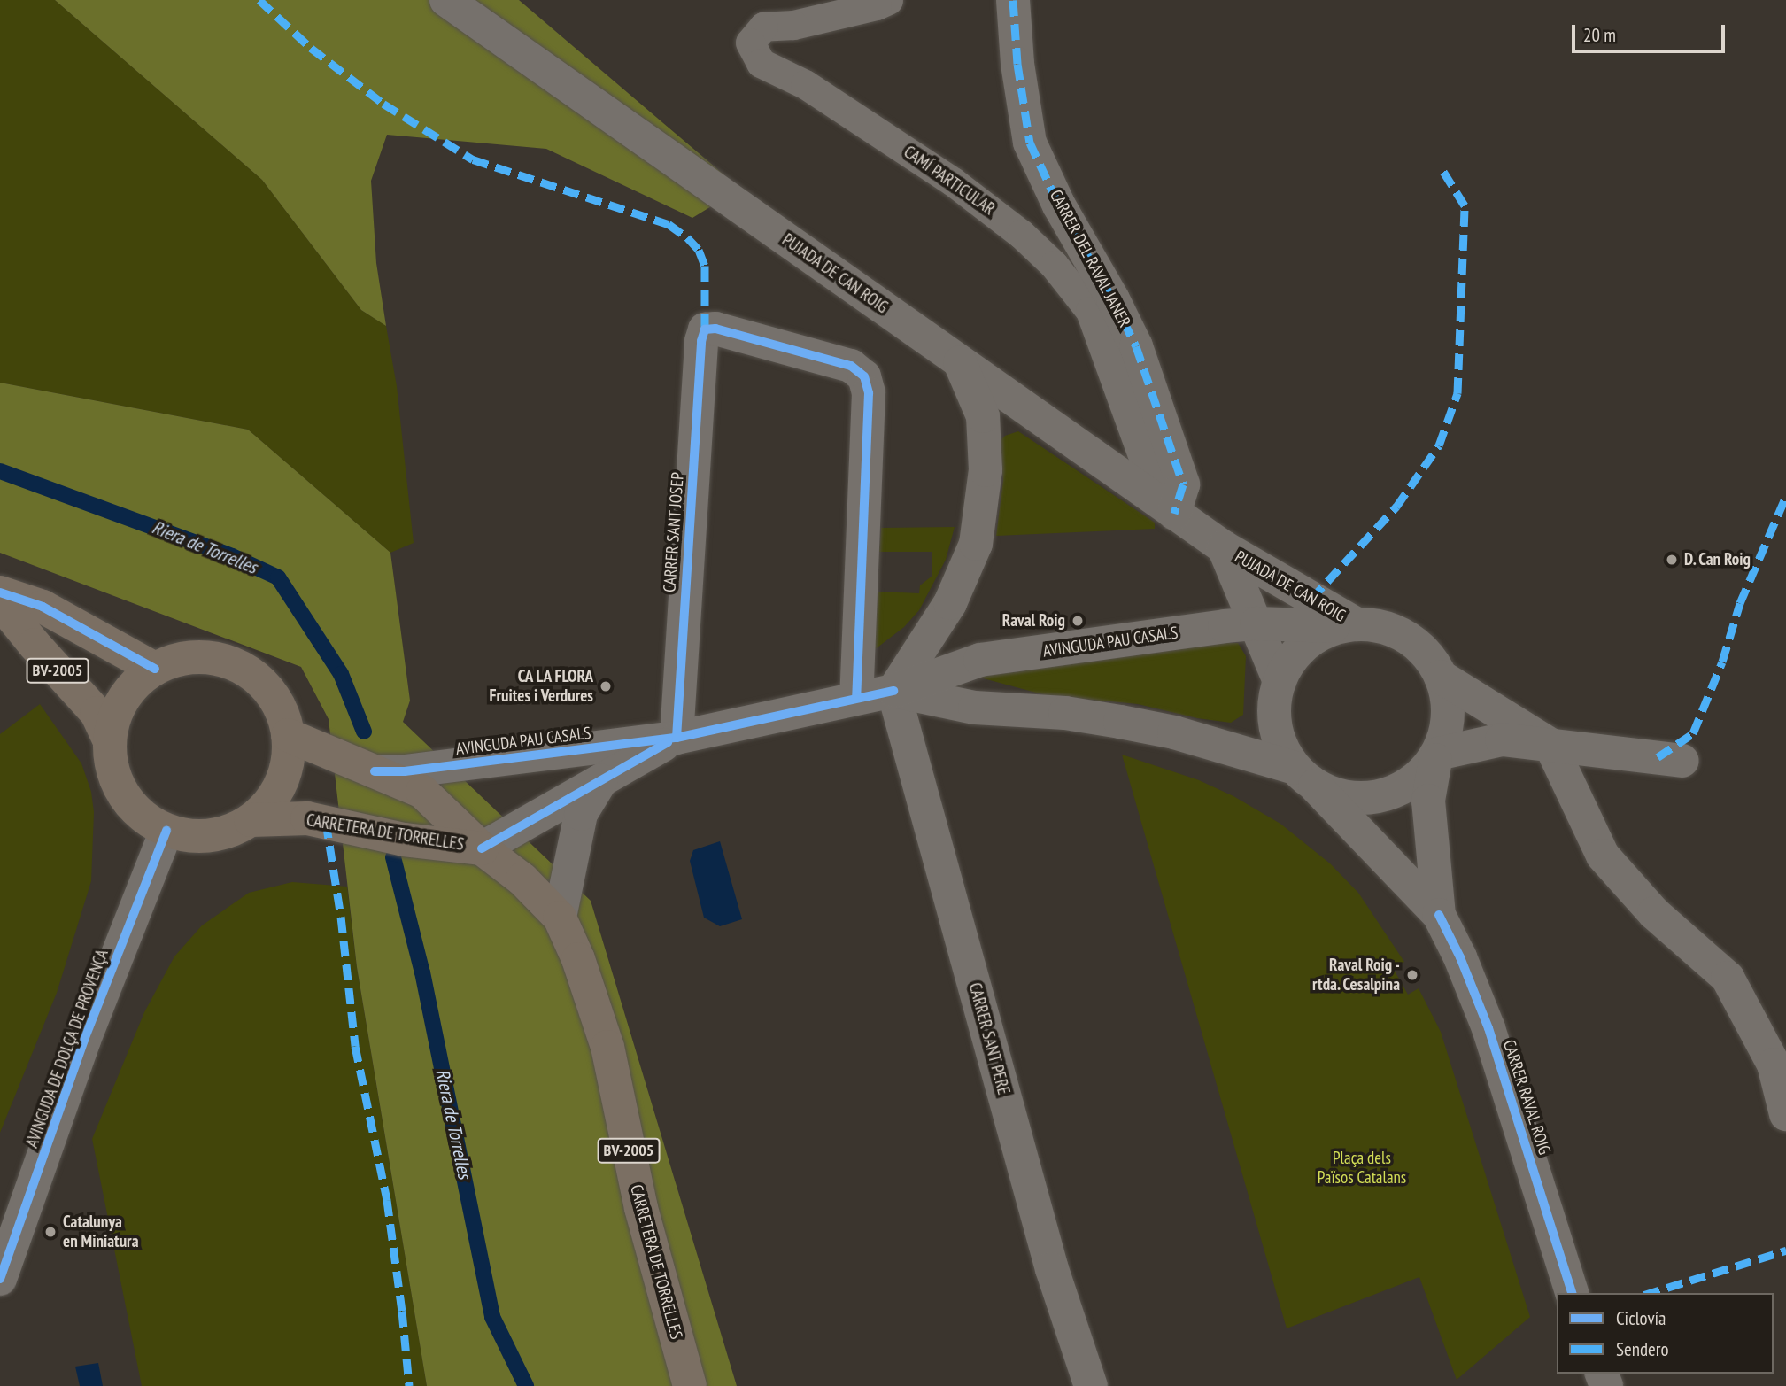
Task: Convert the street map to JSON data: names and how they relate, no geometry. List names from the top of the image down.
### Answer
{
  "streets": {
    "main road": ["BV-2005", "CARRETERA DE TORRELLES"],
    "street": [
      "CARRER DEL RAVAL JANER",
      "PUJADA DE CAN ROIG",
      "CARRER SANT JOSEP",
      "AVINGUDA PAU CASALS",
      "CARRER SANT PERE",
      "AVINGUDA DE DOLÇA DE PROVENÇA",
      "CARRER RAVAL ROIG"
    ],
    "lane": ["CAMÍ PARTICULAR"]
  },
  "crossings": [
    ["CAMÍ PARTICULAR", "CARRER DEL RAVAL JANER"],
    ["CAMÍ PARTICULAR", "PUJADA DE CAN ROIG"],
    ["CARRER DEL RAVAL JANER", "PUJADA DE CAN ROIG"],
    ["PUJADA DE CAN ROIG", "AVINGUDA PAU CASALS"],
    ["PUJADA DE CAN ROIG", "CARRER RAVAL ROIG"],
    ["CARRER SANT JOSEP", "AVINGUDA PAU CASALS"],
    ["AVINGUDA PAU CASALS", "CARRETERA DE TORRELLES"],
    ["AVINGUDA PAU CASALS", "CARRER SANT PERE"],
    ["AVINGUDA PAU CASALS", "CARRER RAVAL ROIG"],
    ["BV-2005", "CARRETERA DE TORRELLES"],
    ["BV-2005", "AVINGUDA DE DOLÇA DE PROVENÇA"],
    ["CARRETERA DE TORRELLES", "AVINGUDA DE DOLÇA DE PROVENÇA"]
  ],
  "water": ["Riera de Torrelles"],
  "parks": ["Plaça dels Països Catalans"],
  "places": [
    "D. Can Roig",
    "Raval Roig",
    "CA LA FLORA Fruites i Verdures",
    "Raval Roig - rtda. Cesalpina",
    "Catalunya en Miniatura"
  ],
  "legend": ["Ciclovía", "Sendero"],
  "scale_bar": "20 m"
}
